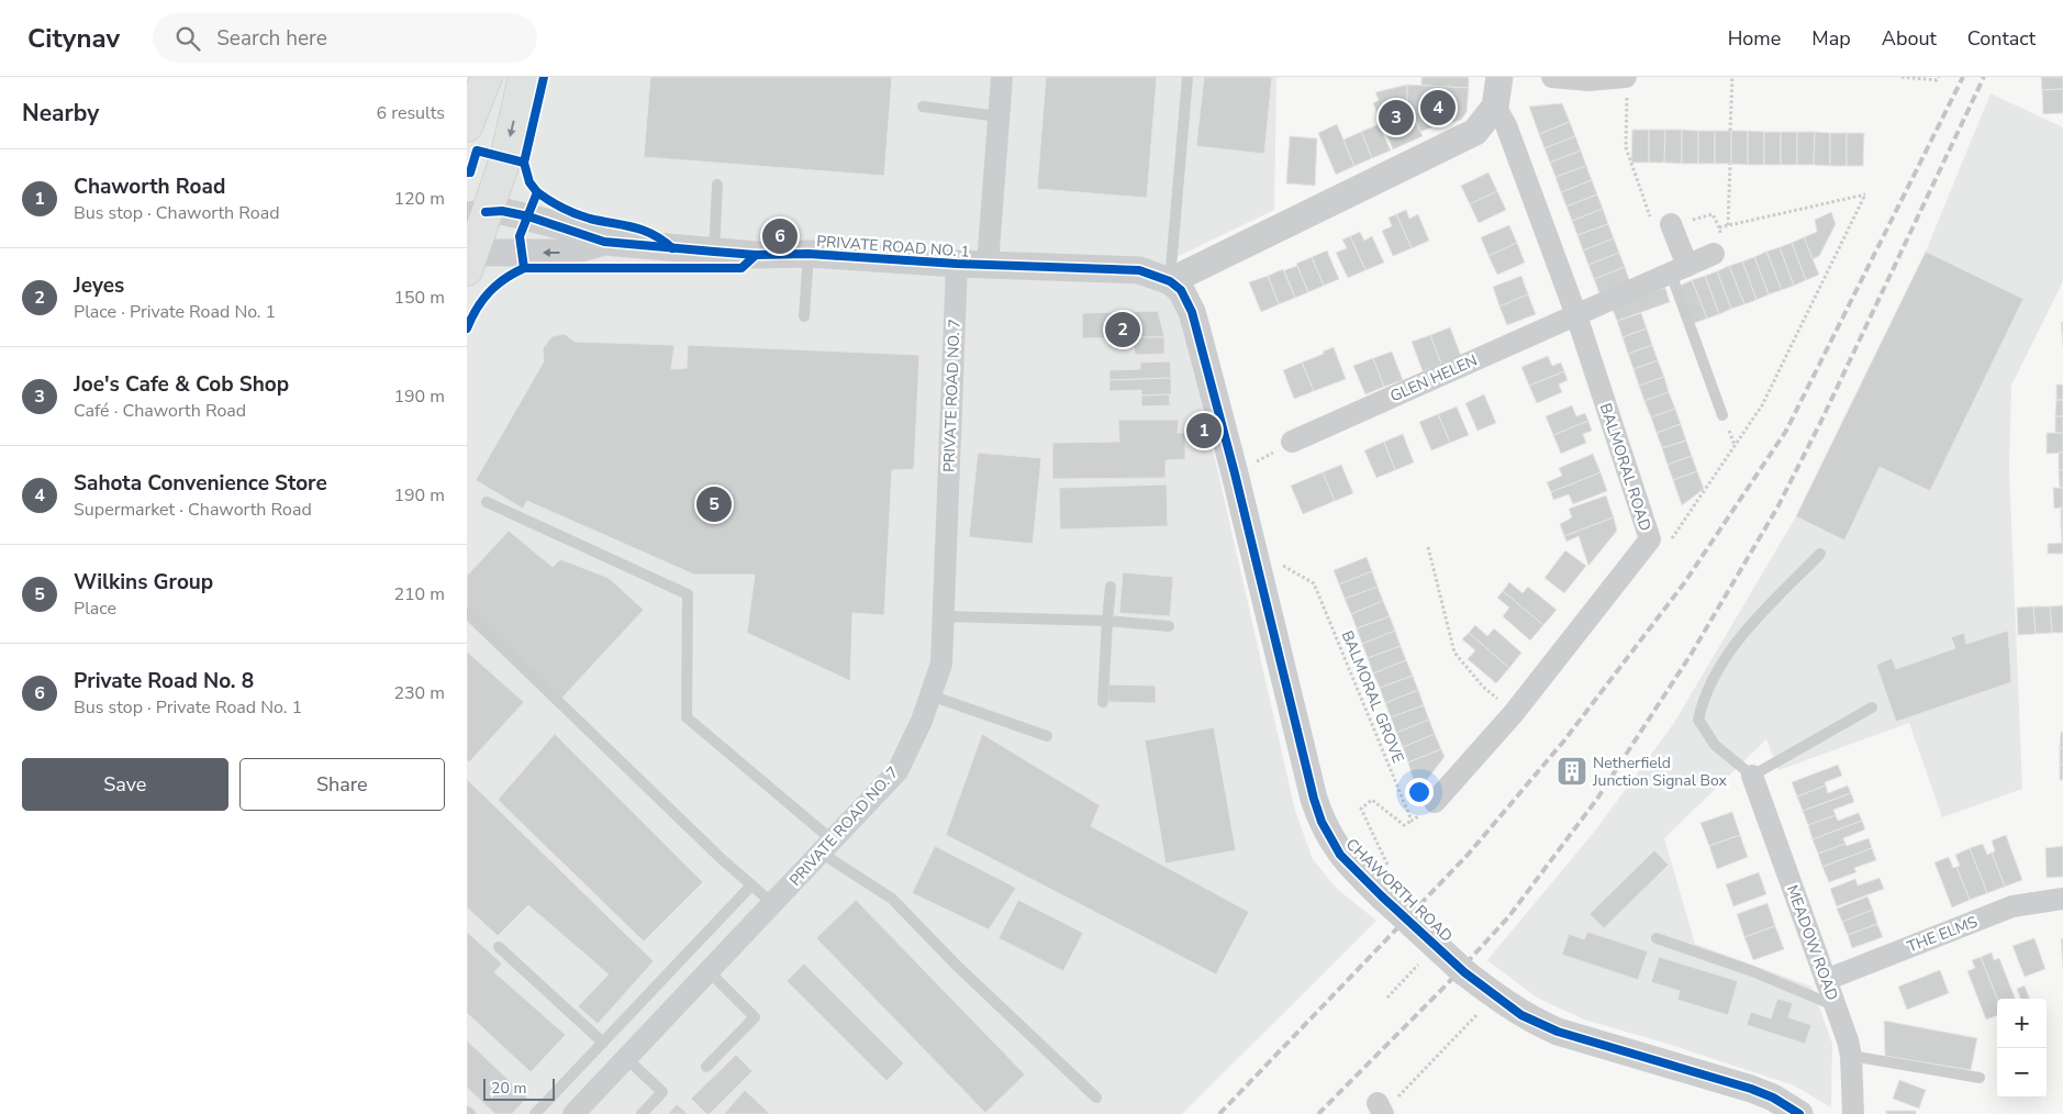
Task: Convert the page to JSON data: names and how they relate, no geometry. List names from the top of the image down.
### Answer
{
  "streets": {
    "street": [
      "PRIVATE ROAD NO. 1",
      "GLEN HELEN",
      "PRIVATE ROAD NO. 7",
      "BALMORAL ROAD",
      "CHAWORTH ROAD",
      "THE ELMS",
      "MEADOW ROAD"
    ],
    "path": ["BALMORAL GROVE"]
  },
  "crossings": [
    ["PRIVATE ROAD NO. 1", "PRIVATE ROAD NO. 7"],
    ["PRIVATE ROAD NO. 1", "CHAWORTH ROAD"],
    ["GLEN HELEN", "BALMORAL ROAD"],
    ["THE ELMS", "MEADOW ROAD"]
  ],
  "places": {
    "building": ["Netherfield Junction Signal Box"]
  },
  "scale_bar": "20 m",
  "page": {
    "header": "Citynav",
    "search": "Search here",
    "nav": [
      "Home",
      "Map",
      "About",
      "Contact"
    ],
    "heading": ["Nearby", "6 results"],
    "pins": [
      "4",
      "3",
      "6",
      "2",
      "1",
      "5"
    ],
    "list": [
      {
        "mark": "1",
        "name": "Chaworth Road",
        "note": "Bus stop · Chaworth Road",
        "value": "120 m"
      },
      {
        "mark": "2",
        "name": "Jeyes",
        "note": "Place · Private Road No. 1",
        "value": "150 m"
      },
      {
        "mark": "3",
        "name": "Joe's Cafe & Cob Shop",
        "note": "Café · Chaworth Road",
        "value": "190 m"
      },
      {
        "mark": "4",
        "name": "Sahota Convenience Store",
        "note": "Supermarket · Chaworth Road",
        "value": "190 m"
      },
      {
        "mark": "5",
        "name": "Wilkins Group",
        "note": "Place",
        "value": "210 m"
      },
      {
        "mark": "6",
        "name": "Private Road No. 8",
        "note": "Bus stop · Private Road No. 1",
        "value": "230 m"
      }
    ],
    "buttons": ["Save", "Share"],
    "map_buttons": ["+", "−"],
    "scale": "20 m"
  }
}
